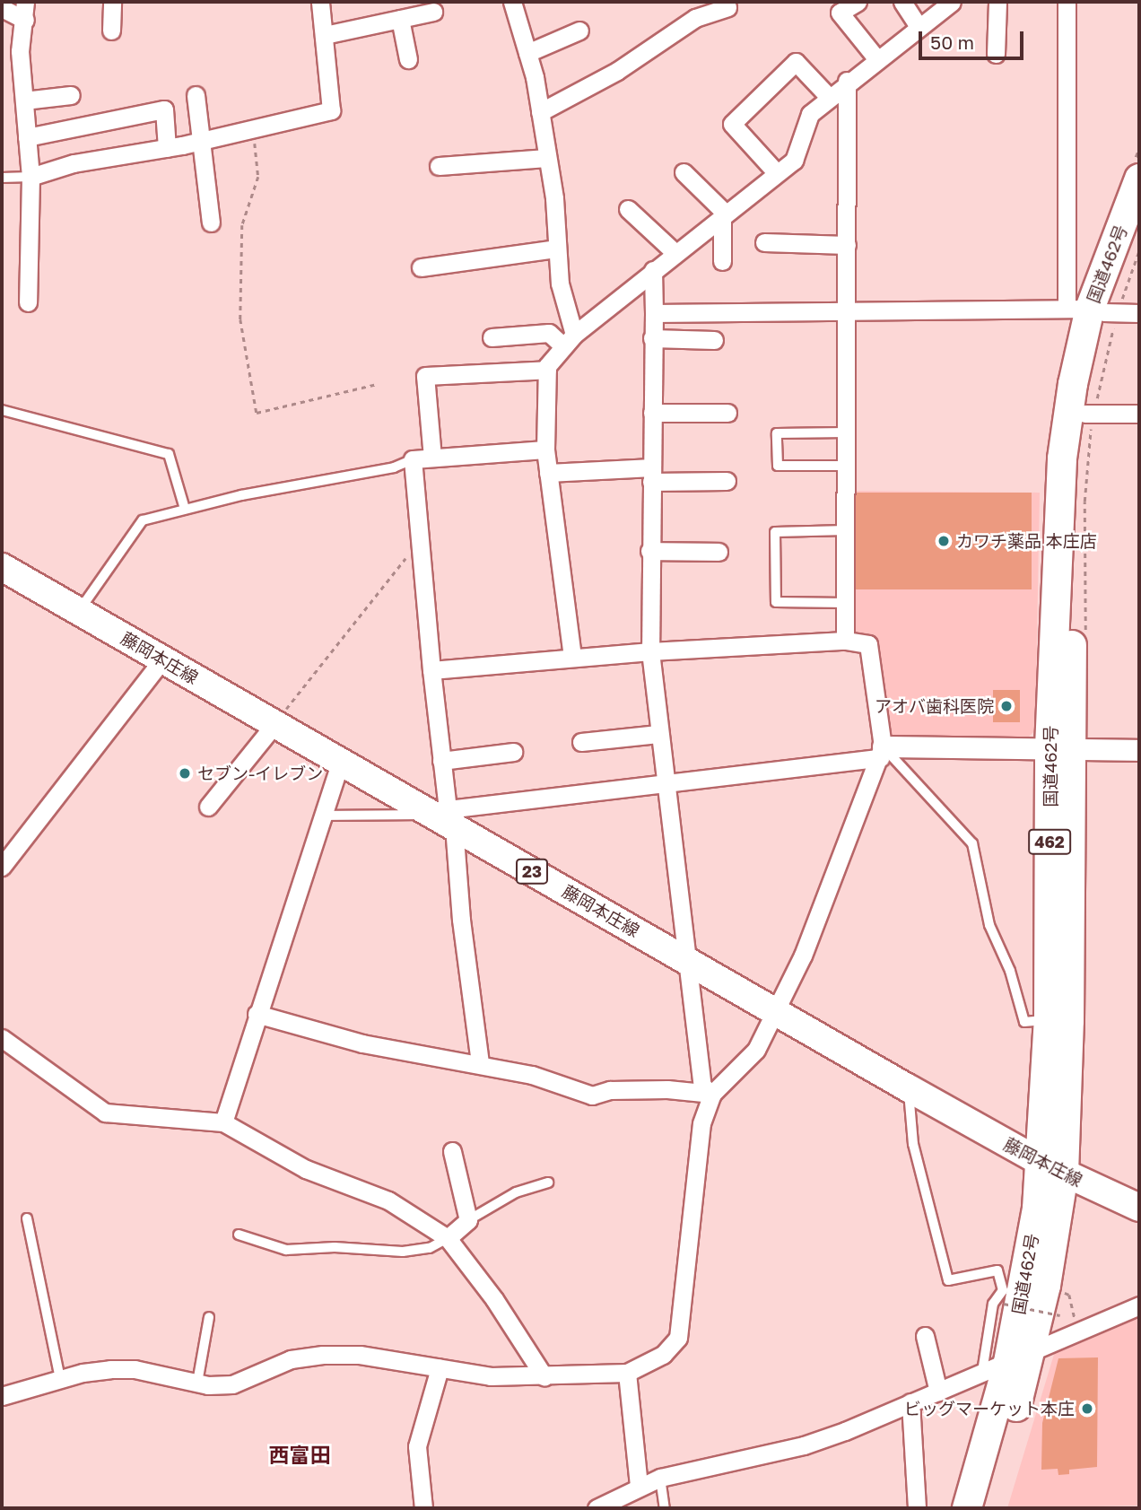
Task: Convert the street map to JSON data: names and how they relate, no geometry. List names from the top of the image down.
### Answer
{
  "streets": {
    "highway": ["国道462号", "462"],
    "main road": ["藤岡本庄線", "23"]
  },
  "crossings": [
    ["国道462号", "藤岡本庄線"]
  ],
  "districts": ["西富田"],
  "places": [
    "カワチ薬品 本庄店",
    "アオバ歯科医院",
    "セブン-イレブン",
    "ビッグマーケット本庄"
  ],
  "scale_bar": "50 m"
}
